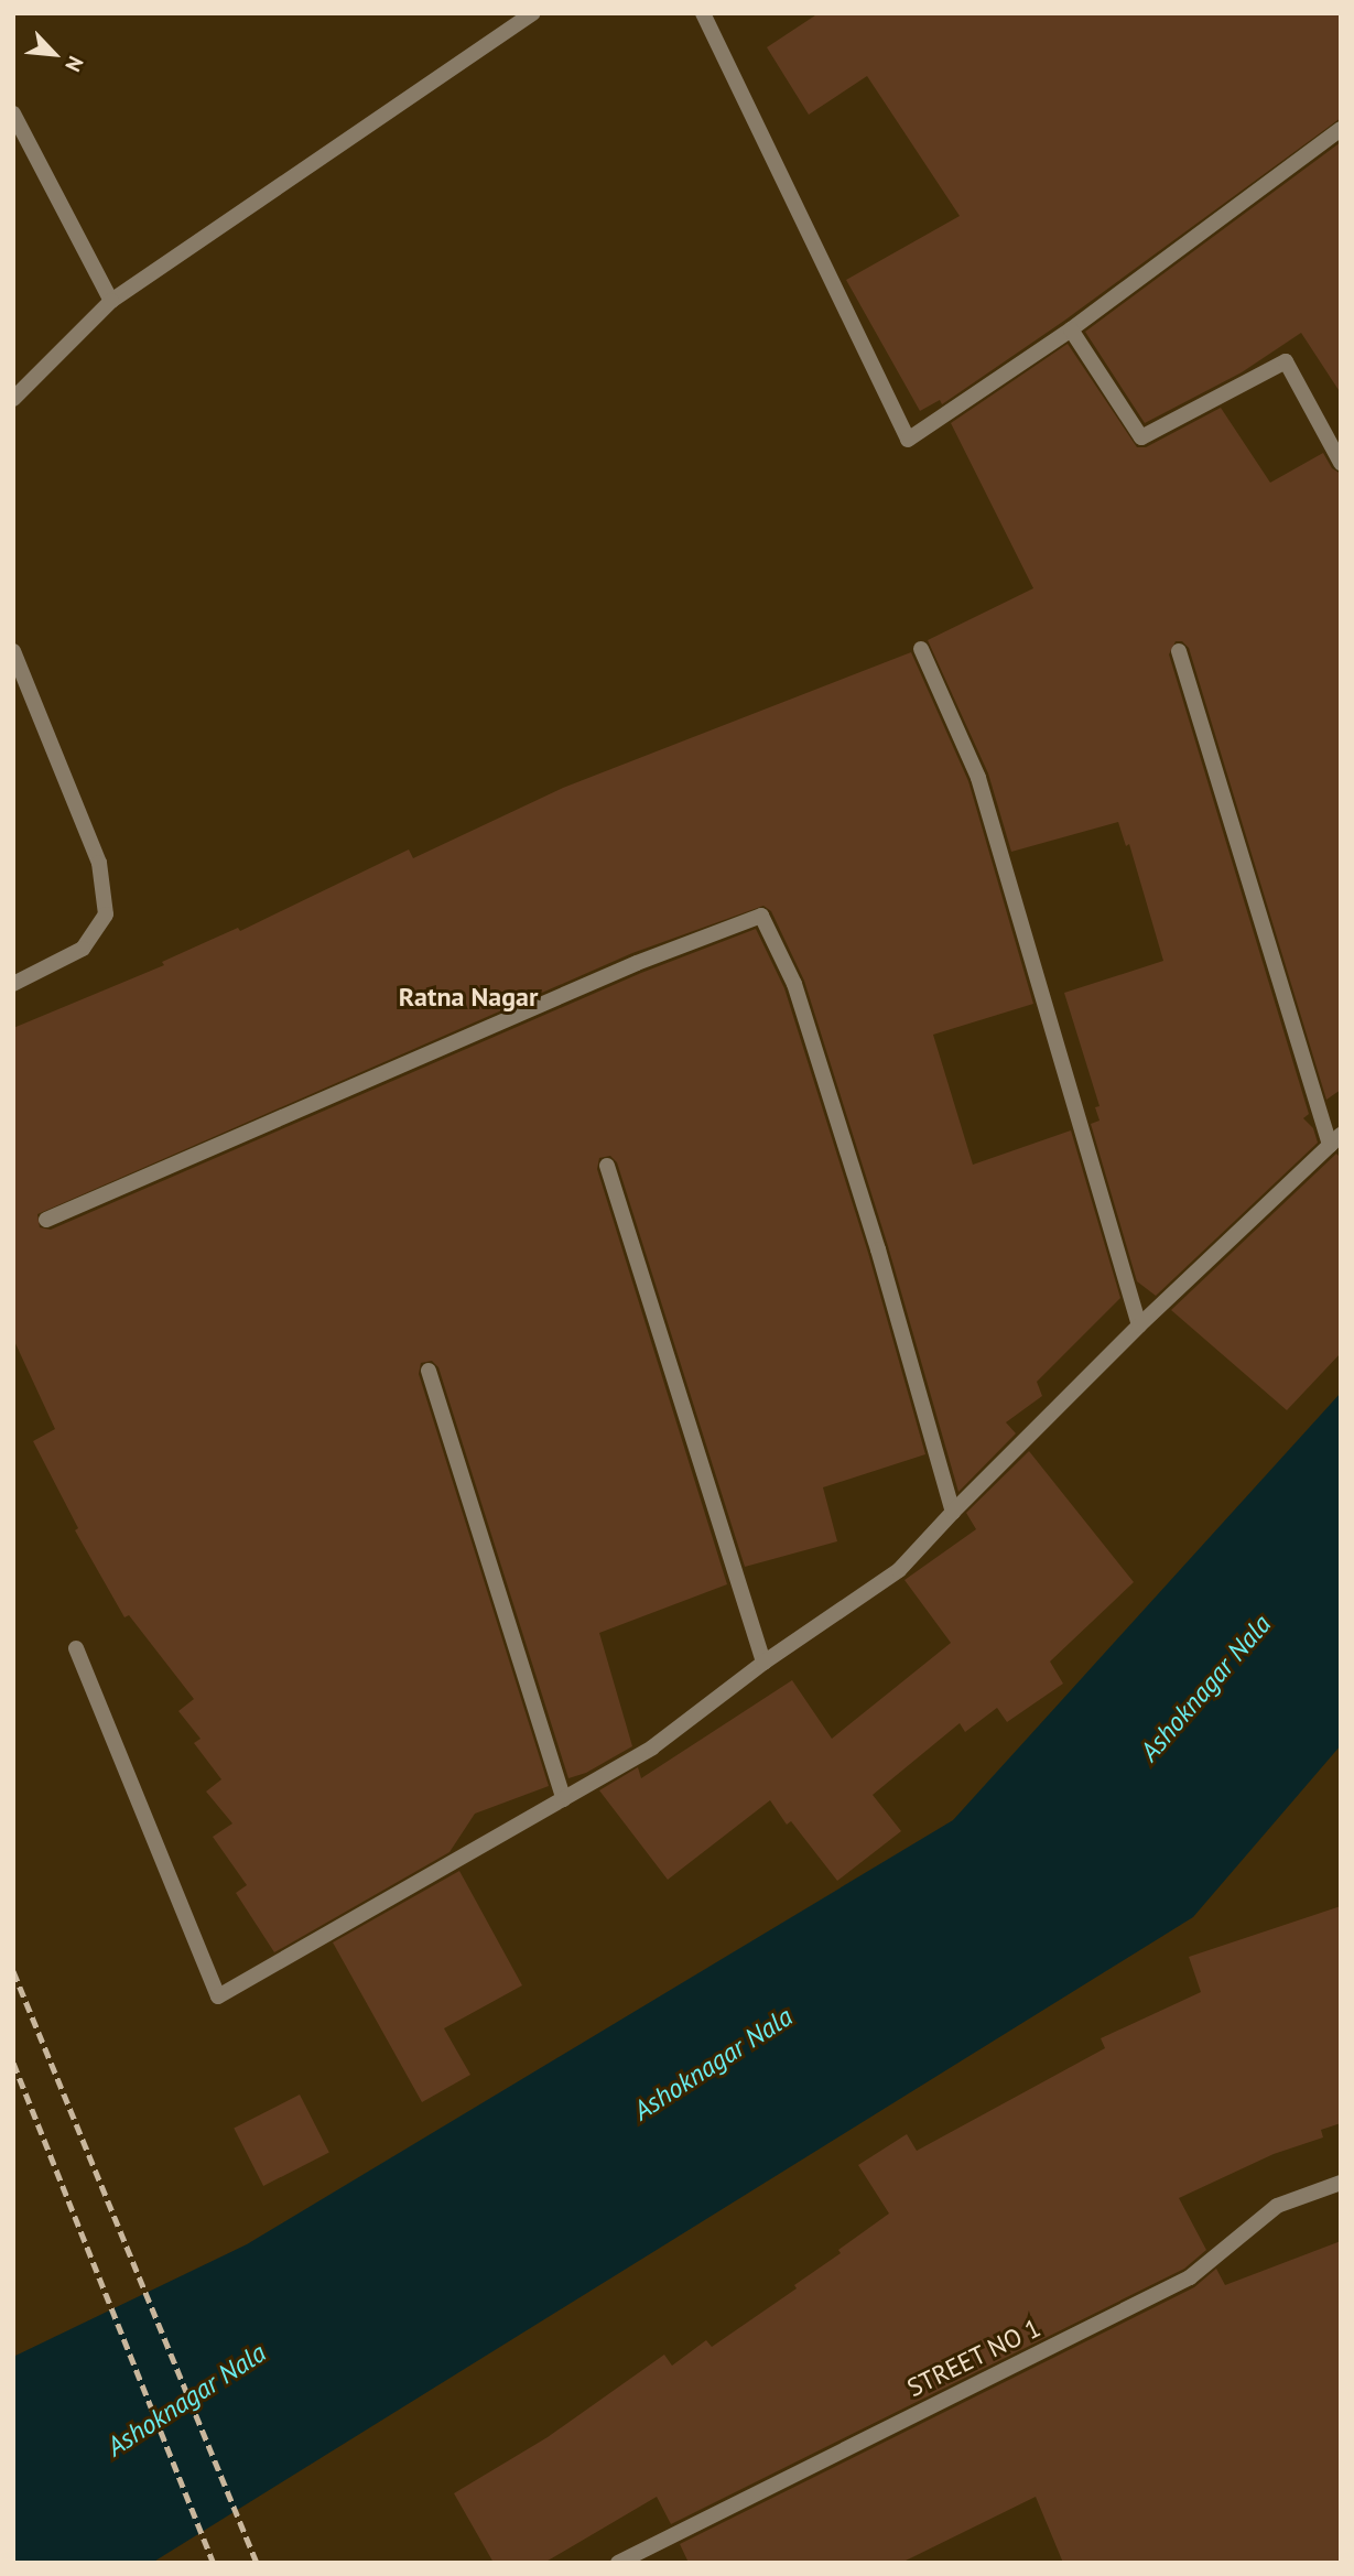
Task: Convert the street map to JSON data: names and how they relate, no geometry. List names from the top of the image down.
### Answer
{
  "streets": {
    "street": ["STREET NO 1"]
  },
  "districts": ["Ratna Nagar"],
  "water": ["Ashoknagar Nala"],
  "north": "bottom right"
}
